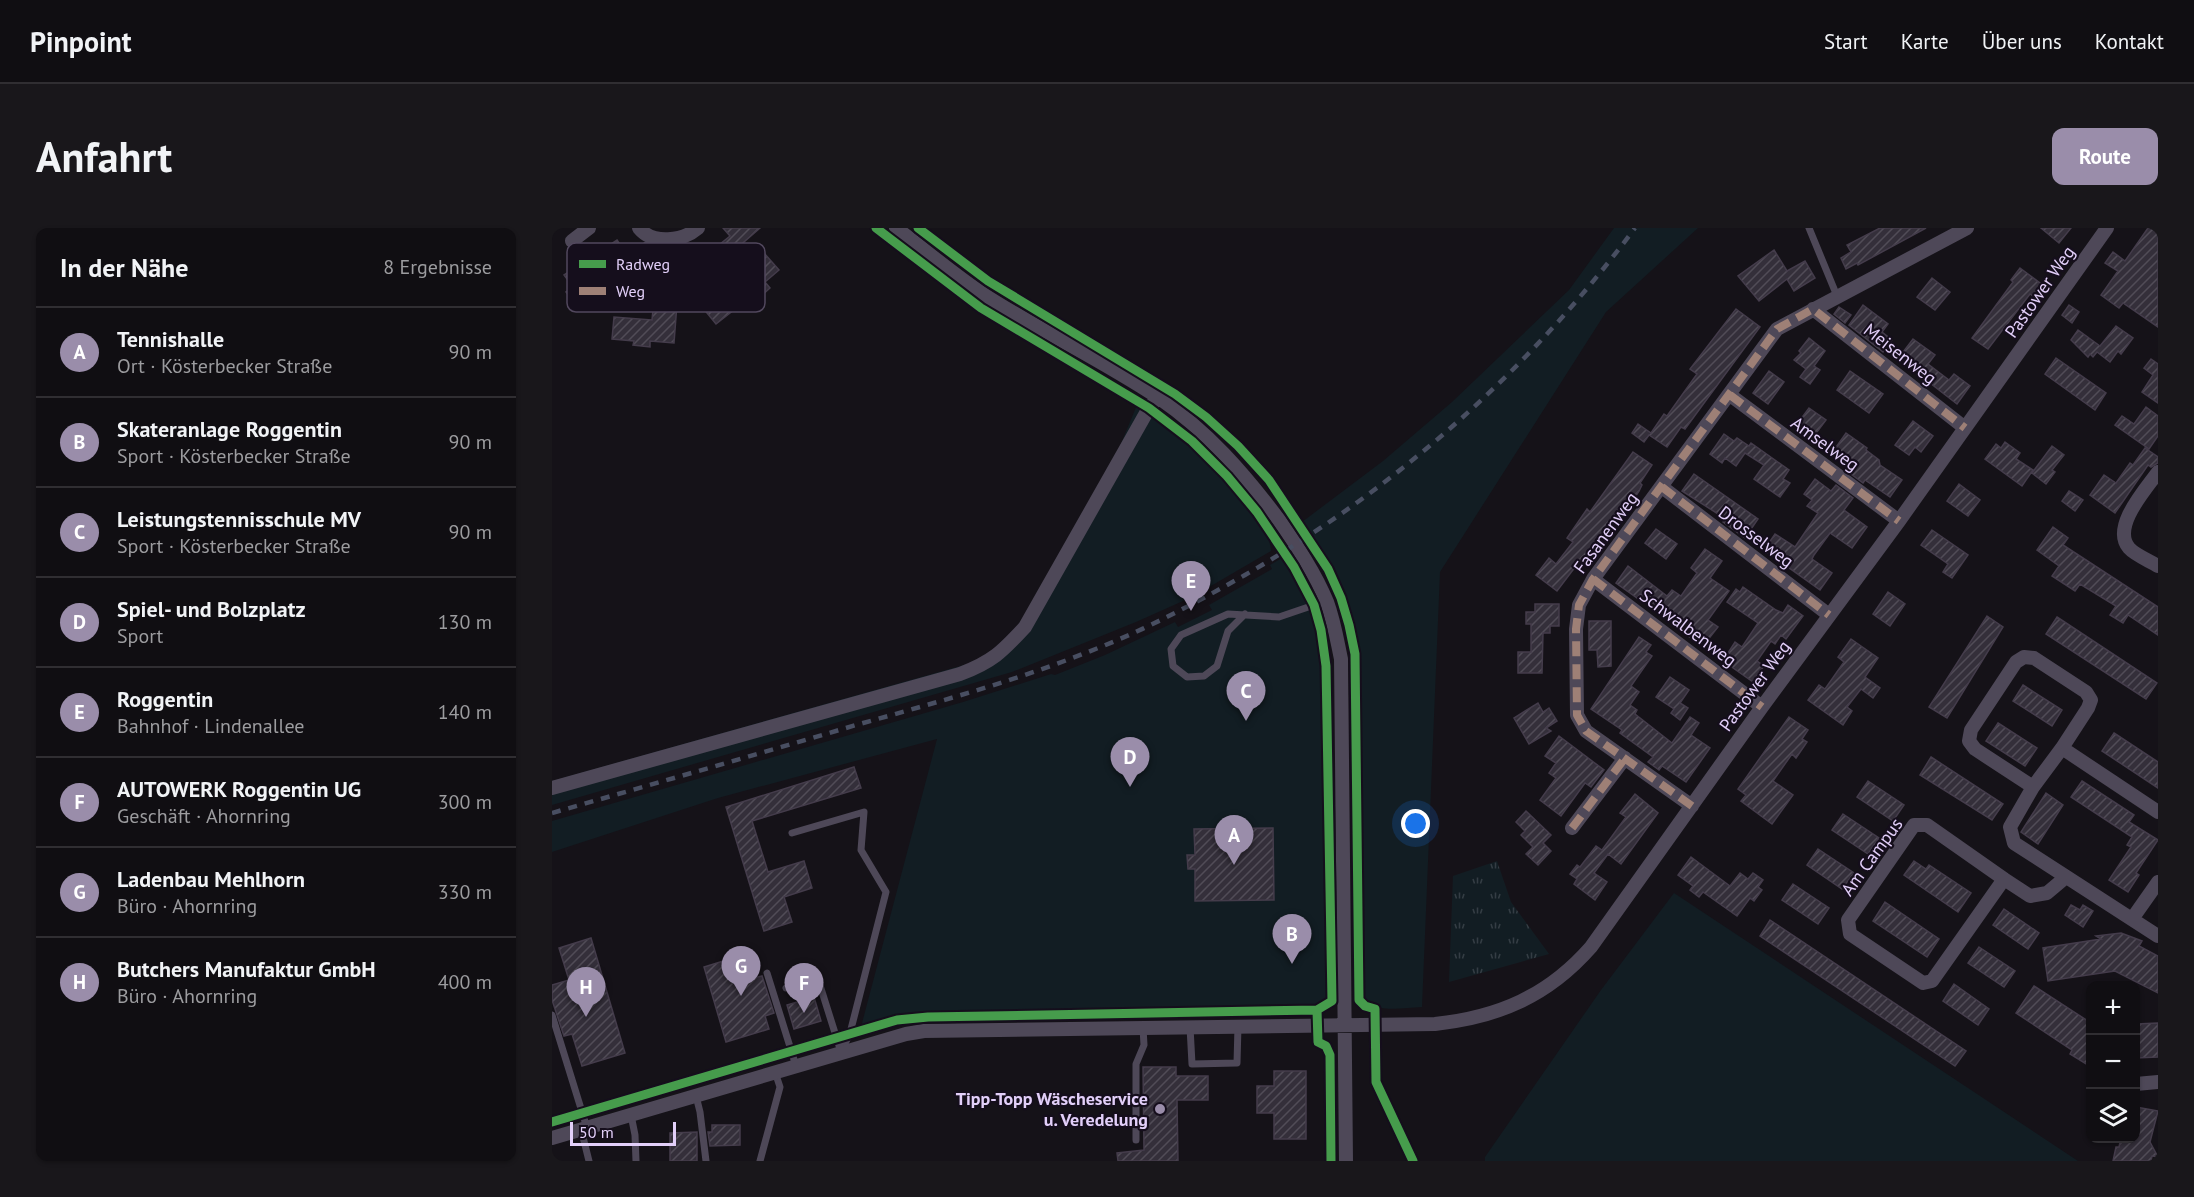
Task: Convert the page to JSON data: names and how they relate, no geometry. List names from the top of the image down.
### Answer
{
  "streets": {
    "street": [
      "Pastower Weg",
      "Meisenweg",
      "Amselweg",
      "Fasanenweg",
      "Drosselweg",
      "Schwalbenweg",
      "Am Campus"
    ]
  },
  "crossings": [
    ["Pastower Weg", "Meisenweg"],
    ["Pastower Weg", "Amselweg"],
    ["Pastower Weg", "Fasanenweg"],
    ["Pastower Weg", "Drosselweg"],
    ["Pastower Weg", "Schwalbenweg"],
    ["Meisenweg", "Fasanenweg"],
    ["Amselweg", "Fasanenweg"],
    ["Fasanenweg", "Drosselweg"],
    ["Fasanenweg", "Schwalbenweg"]
  ],
  "places": ["Tipp-Topp Wäscheservice u. Veredelung"],
  "legend": ["Radweg", "Weg"],
  "scale_bar": "50 m",
  "page": {
    "header": "Pinpoint",
    "nav": [
      "Start",
      "Karte",
      "Über uns",
      "Kontakt"
    ],
    "buttons": "Route",
    "title": "Anfahrt",
    "heading": ["In der Nähe", "8 Ergebnisse"],
    "list": [
      {
        "mark": "A",
        "name": "Tennishalle",
        "note": "Ort · Kösterbecker Straße",
        "value": "90 m"
      },
      {
        "mark": "B",
        "name": "Skateranlage Roggentin",
        "note": "Sport · Kösterbecker Straße",
        "value": "90 m"
      },
      {
        "mark": "C",
        "name": "Leistungstennisschule MV",
        "note": "Sport · Kösterbecker Straße",
        "value": "90 m"
      },
      {
        "mark": "D",
        "name": "Spiel- und Bolzplatz",
        "note": "Sport",
        "value": "130 m"
      },
      {
        "mark": "E",
        "name": "Roggentin",
        "note": "Bahnhof · Lindenallee",
        "value": "140 m"
      },
      {
        "mark": "F",
        "name": "AUTOWERK Roggentin UG",
        "note": "Geschäft · Ahornring",
        "value": "300 m"
      },
      {
        "mark": "G",
        "name": "Ladenbau Mehlhorn",
        "note": "Büro · Ahornring",
        "value": "330 m"
      },
      {
        "mark": "H",
        "name": "Butchers Manufaktur GmbH",
        "note": "Büro · Ahornring",
        "value": "400 m"
      }
    ],
    "pins": [
      "E",
      "C",
      "D",
      "A",
      "B",
      "G",
      "F",
      "H"
    ],
    "map_buttons": ["+", "−"],
    "scale": "50 m"
  }
}
